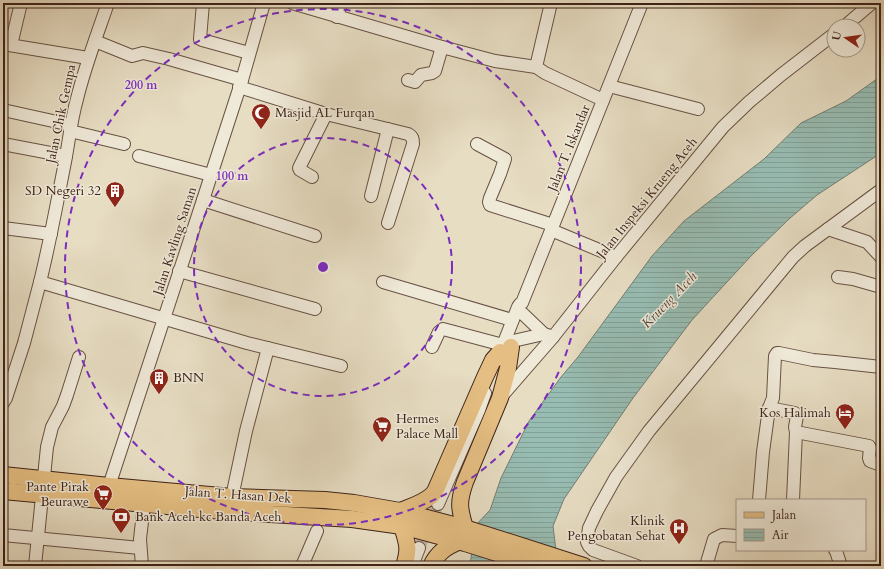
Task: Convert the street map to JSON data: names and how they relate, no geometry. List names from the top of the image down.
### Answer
{
  "streets": {
    "main road": ["Jalan T. Hasan Dek"],
    "street": [
      "Jalan Chik Gempa",
      "Jalan T. Iskandar",
      "Jalan Inspeksi Krueng Aceh",
      "Jalan Kavling Saman"
    ]
  },
  "crossings": [
    ["Jalan Kavling Saman", "Jalan T. Hasan Dek"]
  ],
  "water": ["Krueng Aceh"],
  "places": {
    "mosque": ["Masjid AL Furqan"],
    "building": ["SD Negeri 32", "BNN"],
    "hotel": ["Kos Halimah"],
    "supermarket": ["Hermes Palace Mall", "Pante Pirak Beurawe"],
    "bank": ["Bank Aceh kc Banda Aceh"],
    "hospital": ["Klinik Pengobatan Sehat"]
  },
  "legend": ["Jalan", "Air"],
  "north": "left",
  "rings": ["200 m", "100 m"]
}
